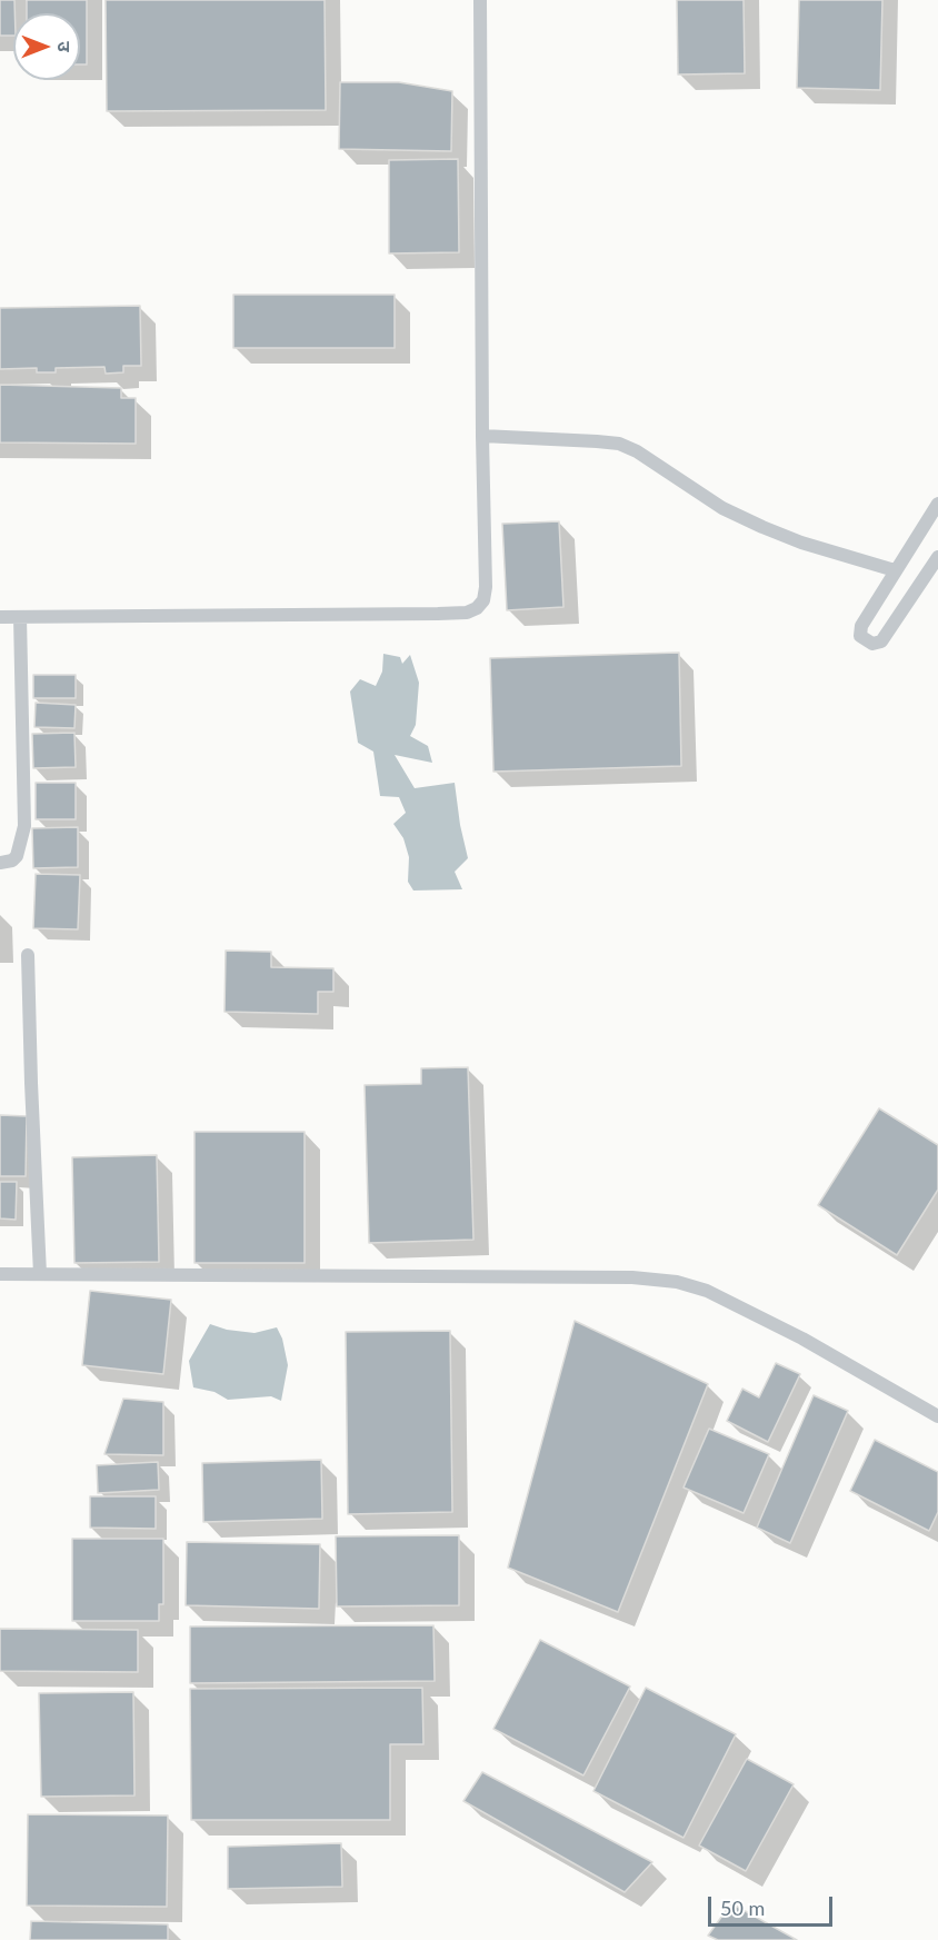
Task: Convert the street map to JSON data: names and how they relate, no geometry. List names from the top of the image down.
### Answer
{
  "scale_bar": "50 m",
  "north": "right"
}
